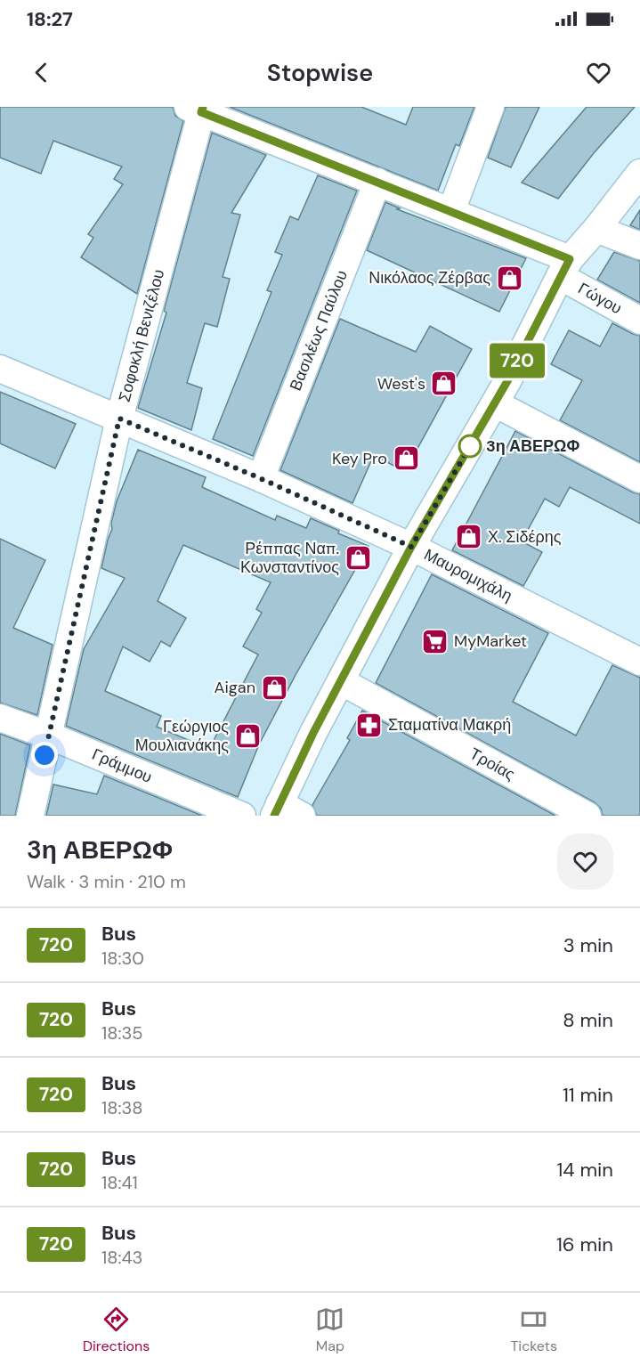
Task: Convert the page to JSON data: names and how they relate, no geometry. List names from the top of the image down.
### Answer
{
  "streets": {
    "street": [
      "Γώγου",
      "Βασιλέως Παύλου",
      "Σοφοκλή Βενιζέλου",
      "Μαυρομιχάλη",
      "Τροίας",
      "Γράμμου"
    ]
  },
  "crossings": [
    ["Γώγου", "Βασιλέως Παύλου"],
    ["Γώγου", "Σοφοκλή Βενιζέλου"],
    ["Βασιλέως Παύλου", "Μαυρομιχάλη"],
    ["Σοφοκλή Βενιζέλου", "Μαυρομιχάλη"],
    ["Σοφοκλή Βενιζέλου", "Γράμμου"]
  ],
  "places": {
    "shop": [
      "Νικόλαος Ζέρβας",
      "West's",
      "Key Pro",
      "Χ. Σιδέρης",
      "Ρέππας Ναπ. Κωνσταντίνος",
      "Aigan",
      "Γεώργιος Μουλιανάκης"
    ],
    "other": ["3η ΑΒΕΡΩΦ"],
    "supermarket": ["MyMarket"],
    "pharmacy": ["Σταματίνα Μακρή"]
  },
  "lines": ["bus line 720"],
  "page": {
    "status": "18:27",
    "header": "Stopwise",
    "on_map": "720",
    "heading": ["3η ΑΒΕΡΩΦ", "Walk · 3 min · 210 m"],
    "list": [
      {
        "mark": "720",
        "name": "Bus",
        "note": "18:30",
        "value": "3 min"
      },
      {
        "mark": "720",
        "name": "Bus",
        "note": "18:35",
        "value": "8 min"
      },
      {
        "mark": "720",
        "name": "Bus",
        "note": "18:38",
        "value": "11 min"
      },
      {
        "mark": "720",
        "name": "Bus",
        "note": "18:41",
        "value": "14 min"
      },
      {
        "mark": "720",
        "name": "Bus",
        "note": "18:43",
        "value": "16 min"
      }
    ],
    "tabs": ["Directions", "Map", "Tickets"]
  }
}
